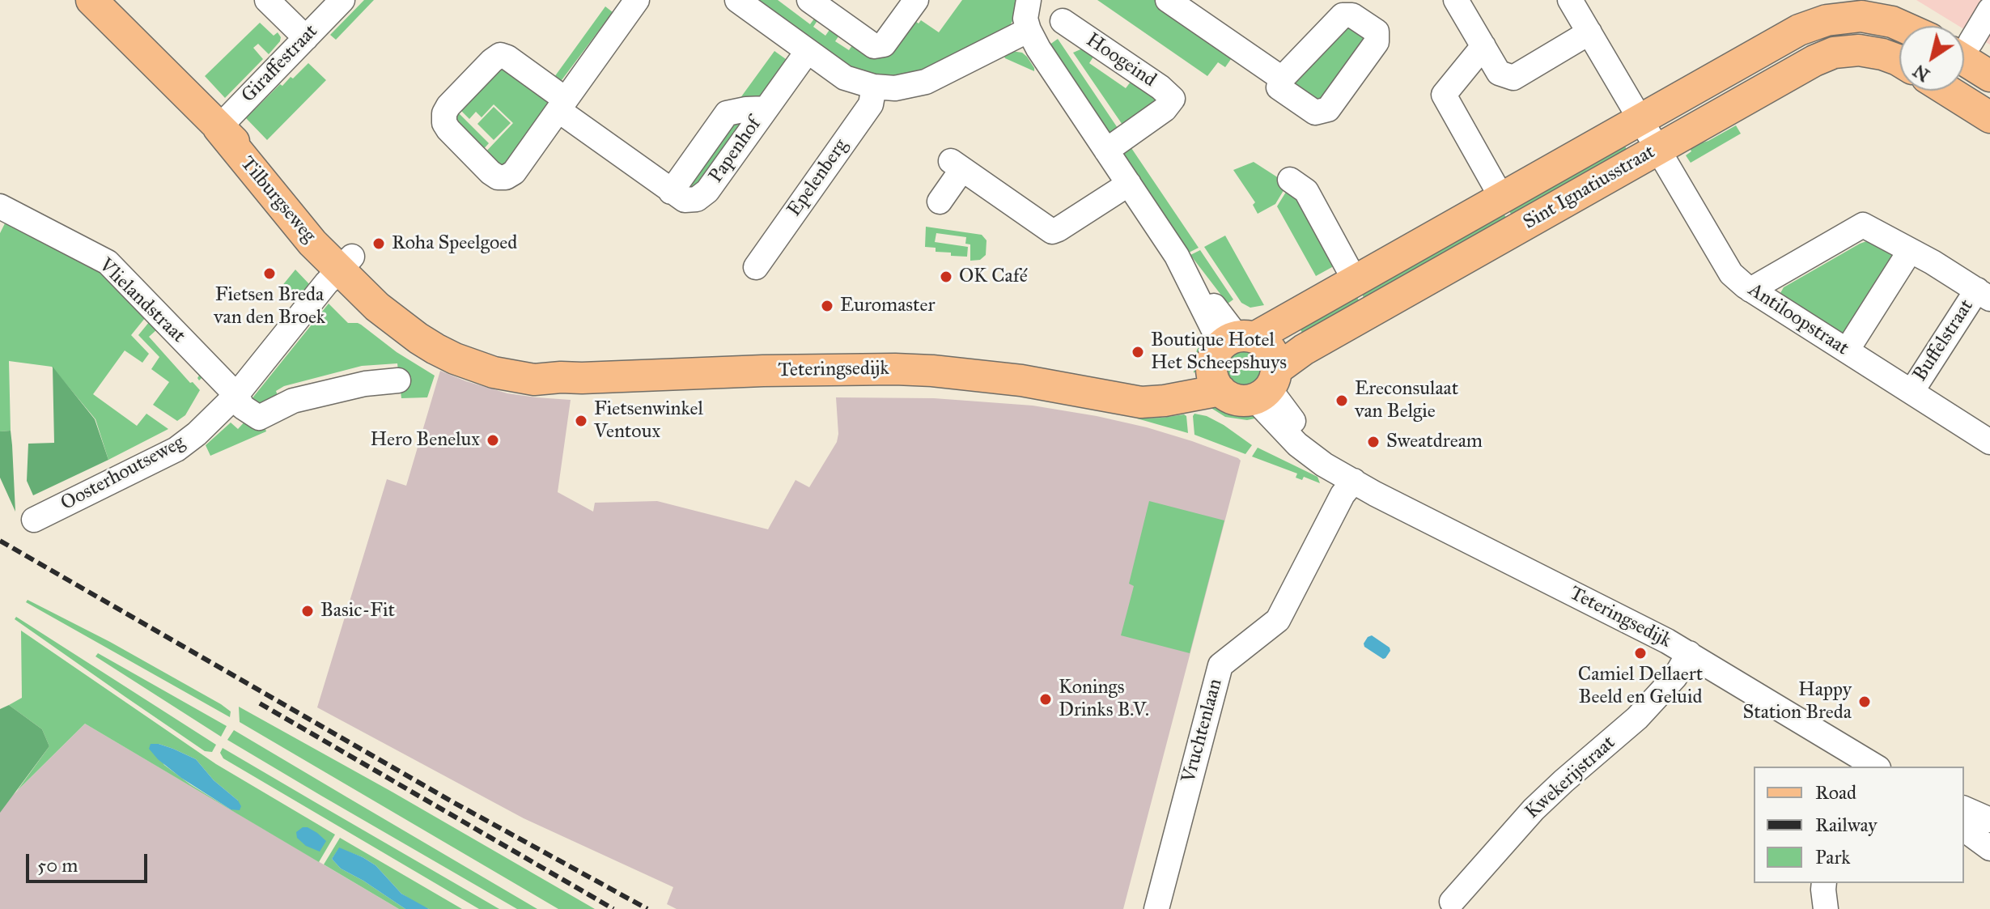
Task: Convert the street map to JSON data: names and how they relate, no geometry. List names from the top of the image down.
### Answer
{
  "streets": {
    "main road": ["Sint Ignatiusstraat", "Tilburgseweg", "Teteringsedijk"],
    "street": [
      "Hoogeind",
      "Giraffestraat",
      "Papenhof",
      "Epelenberg",
      "Vlielandstraat",
      "Antiloopstraat",
      "Buffelstraat",
      "Oosterhoutseweg",
      "Vruchtenlaan",
      "Kwekerijstraat"
    ]
  },
  "crossings": [
    ["Giraffestraat", "Tilburgseweg"],
    ["Sint Ignatiusstraat", "Antiloopstraat"],
    ["Sint Ignatiusstraat", "Teteringsedijk"],
    ["Tilburgseweg", "Teteringsedijk"],
    ["Tilburgseweg", "Oosterhoutseweg"],
    ["Vlielandstraat", "Oosterhoutseweg"],
    ["Antiloopstraat", "Buffelstraat"],
    ["Teteringsedijk", "Oosterhoutseweg"],
    ["Teteringsedijk", "Vruchtenlaan"],
    ["Teteringsedijk", "Kwekerijstraat"]
  ],
  "places": [
    "Roha Speelgoed",
    "Fietsen Breda van den Broek",
    "OK Café",
    "Euromaster",
    "Boutique Hotel Het Scheepshuys",
    "Ereconsulaat van Belgie",
    "Fietsenwinkel Ventoux",
    "Hero Benelux",
    "Sweatdream",
    "Basic-Fit",
    "Camiel Dellaert Beeld en Geluid",
    "Konings Drinks B.V.",
    "Happy Station Breda"
  ],
  "legend": ["Road", "Railway", "Park"],
  "scale_bar": "50 m",
  "north": "bottom left"
}
